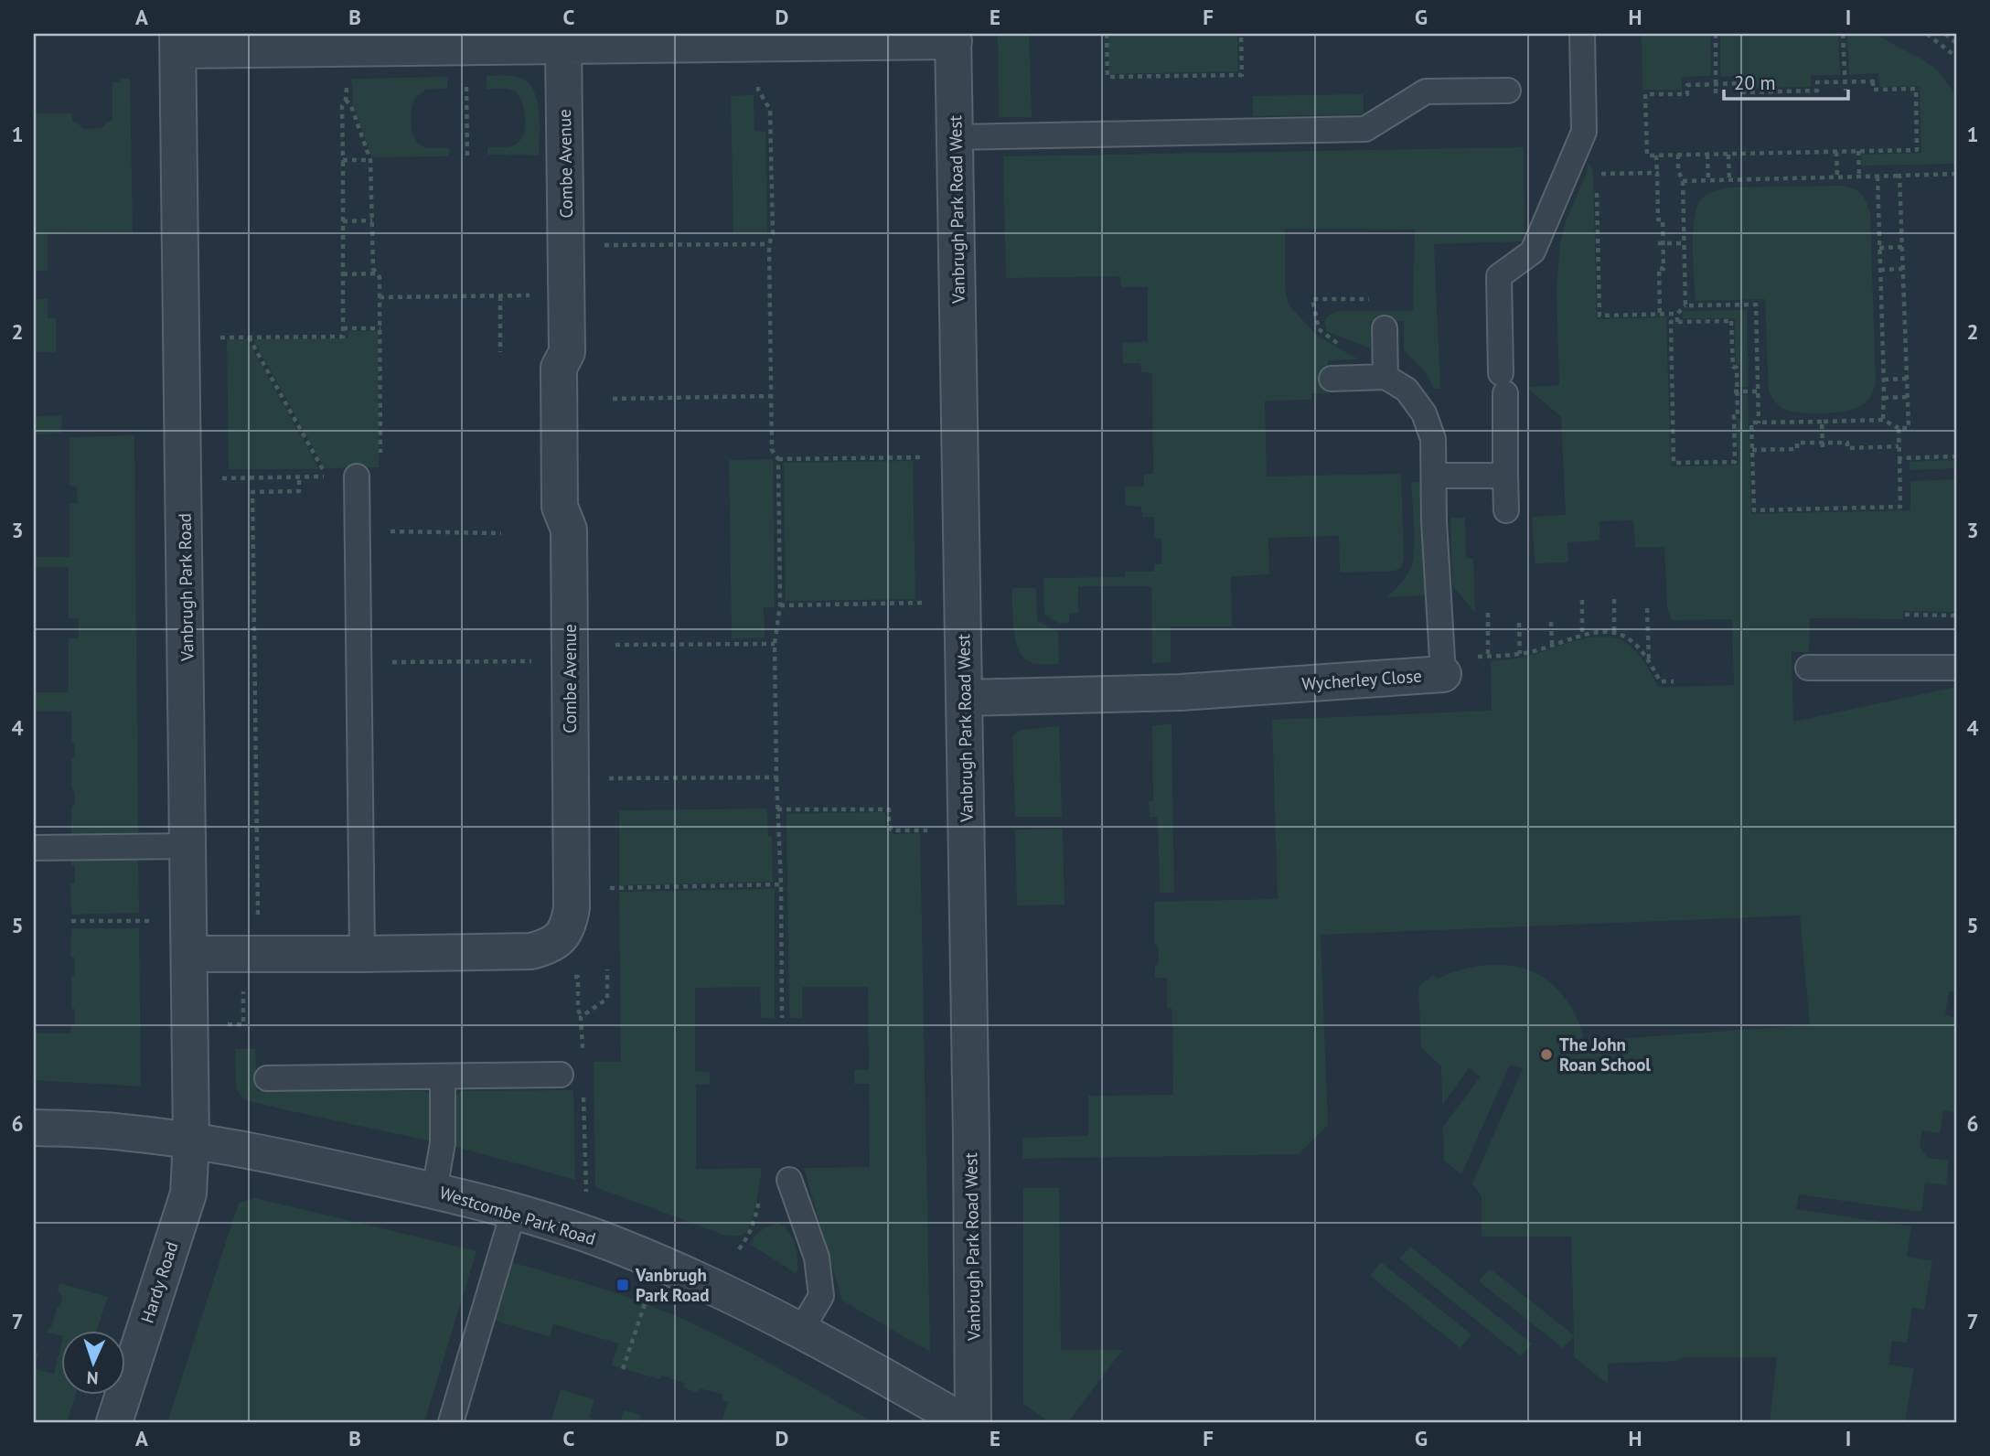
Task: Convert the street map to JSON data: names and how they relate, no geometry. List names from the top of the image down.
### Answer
{
  "streets": {
    "street": [
      "Combe Avenue",
      "Vanbrugh Park Road West",
      "Vanbrugh Park Road",
      "Wycherley Close",
      "Westcombe Park Road",
      "Hardy Road"
    ]
  },
  "crossings": [
    ["Combe Avenue", "Vanbrugh Park Road"],
    ["Vanbrugh Park Road West", "Wycherley Close"],
    ["Vanbrugh Park Road", "Westcombe Park Road"],
    ["Vanbrugh Park Road", "Hardy Road"],
    ["Westcombe Park Road", "Hardy Road"]
  ],
  "places": {
    "other": ["The John Roan School"],
    "transit": ["Vanbrugh Park Road"]
  },
  "scale_bar": "20 m",
  "north": "bottom",
  "grid": {
    "columns": [
      "A",
      "B",
      "C",
      "D",
      "E",
      "F",
      "G",
      "H",
      "I"
    ],
    "rows": [
      "1",
      "2",
      "3",
      "4",
      "5",
      "6",
      "7"
    ]
  }
}
